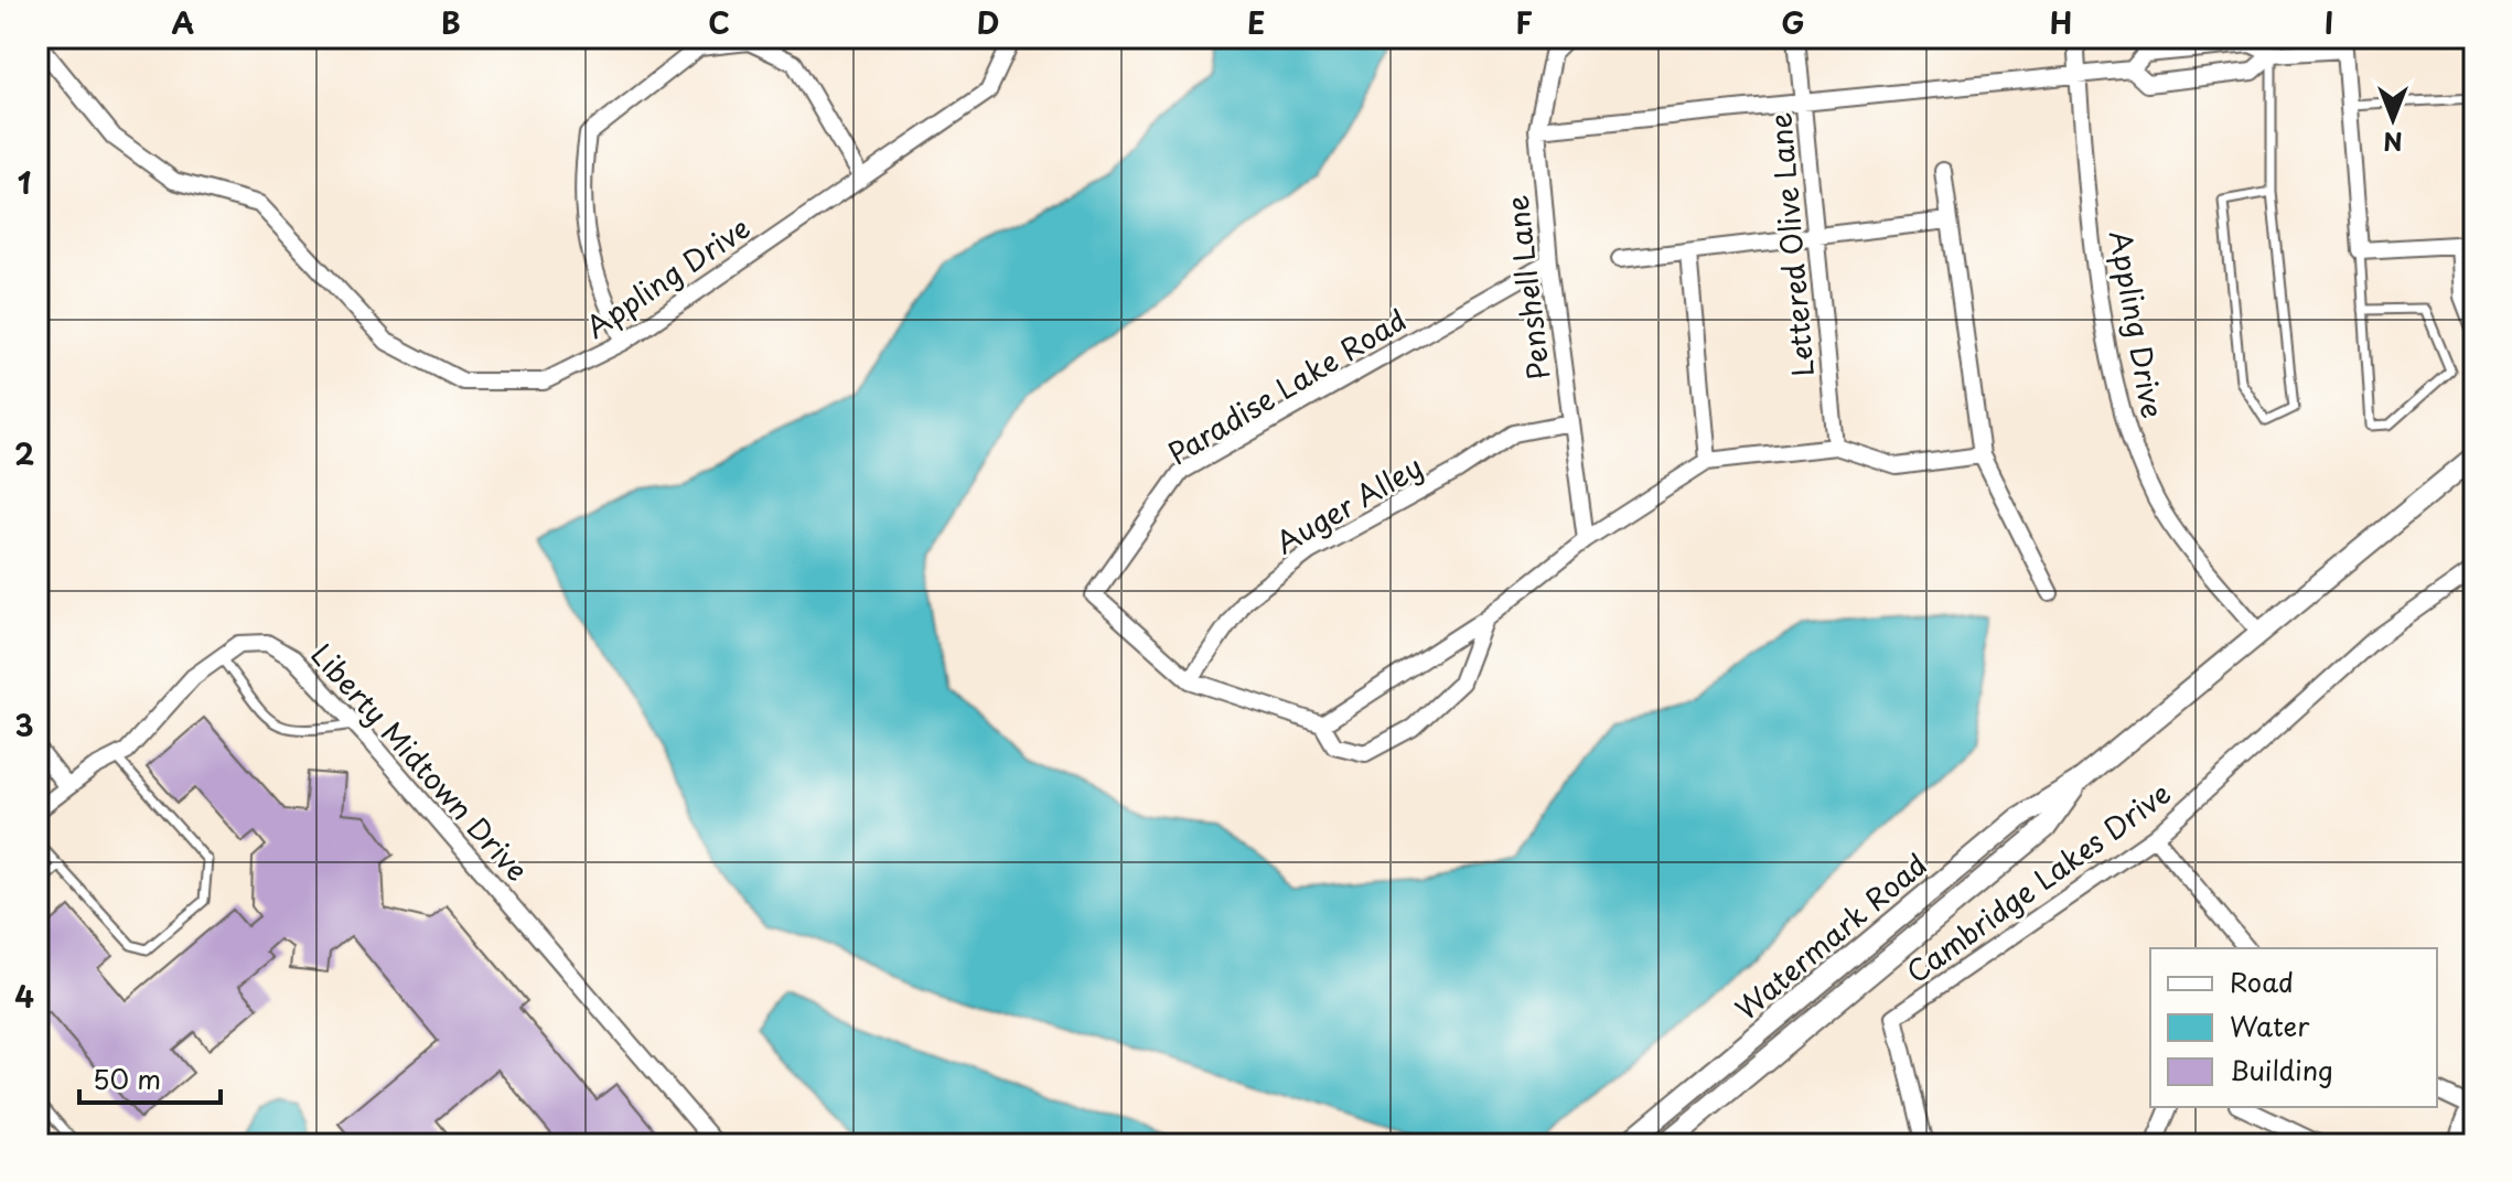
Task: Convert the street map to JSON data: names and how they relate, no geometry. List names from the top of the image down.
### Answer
{
  "streets": {
    "street": [
      "Lettered Olive Lane",
      "Appling Drive",
      "Penshell Lane",
      "Paradise Lake Road",
      "Auger Alley",
      "Liberty Midtown Drive",
      "Cambridge Lakes Drive",
      "Watermark Road"
    ]
  },
  "crossings": [
    ["Appling Drive", "Watermark Road"],
    ["Penshell Lane", "Paradise Lake Road"],
    ["Penshell Lane", "Auger Alley"],
    ["Paradise Lake Road", "Auger Alley"]
  ],
  "legend": ["Road", "Water", "Building"],
  "scale_bar": "50 m",
  "north": "bottom",
  "grid": {
    "columns": [
      "A",
      "B",
      "C",
      "D",
      "E",
      "F",
      "G",
      "H",
      "I"
    ],
    "rows": [
      "1",
      "2",
      "3",
      "4"
    ]
  }
}
